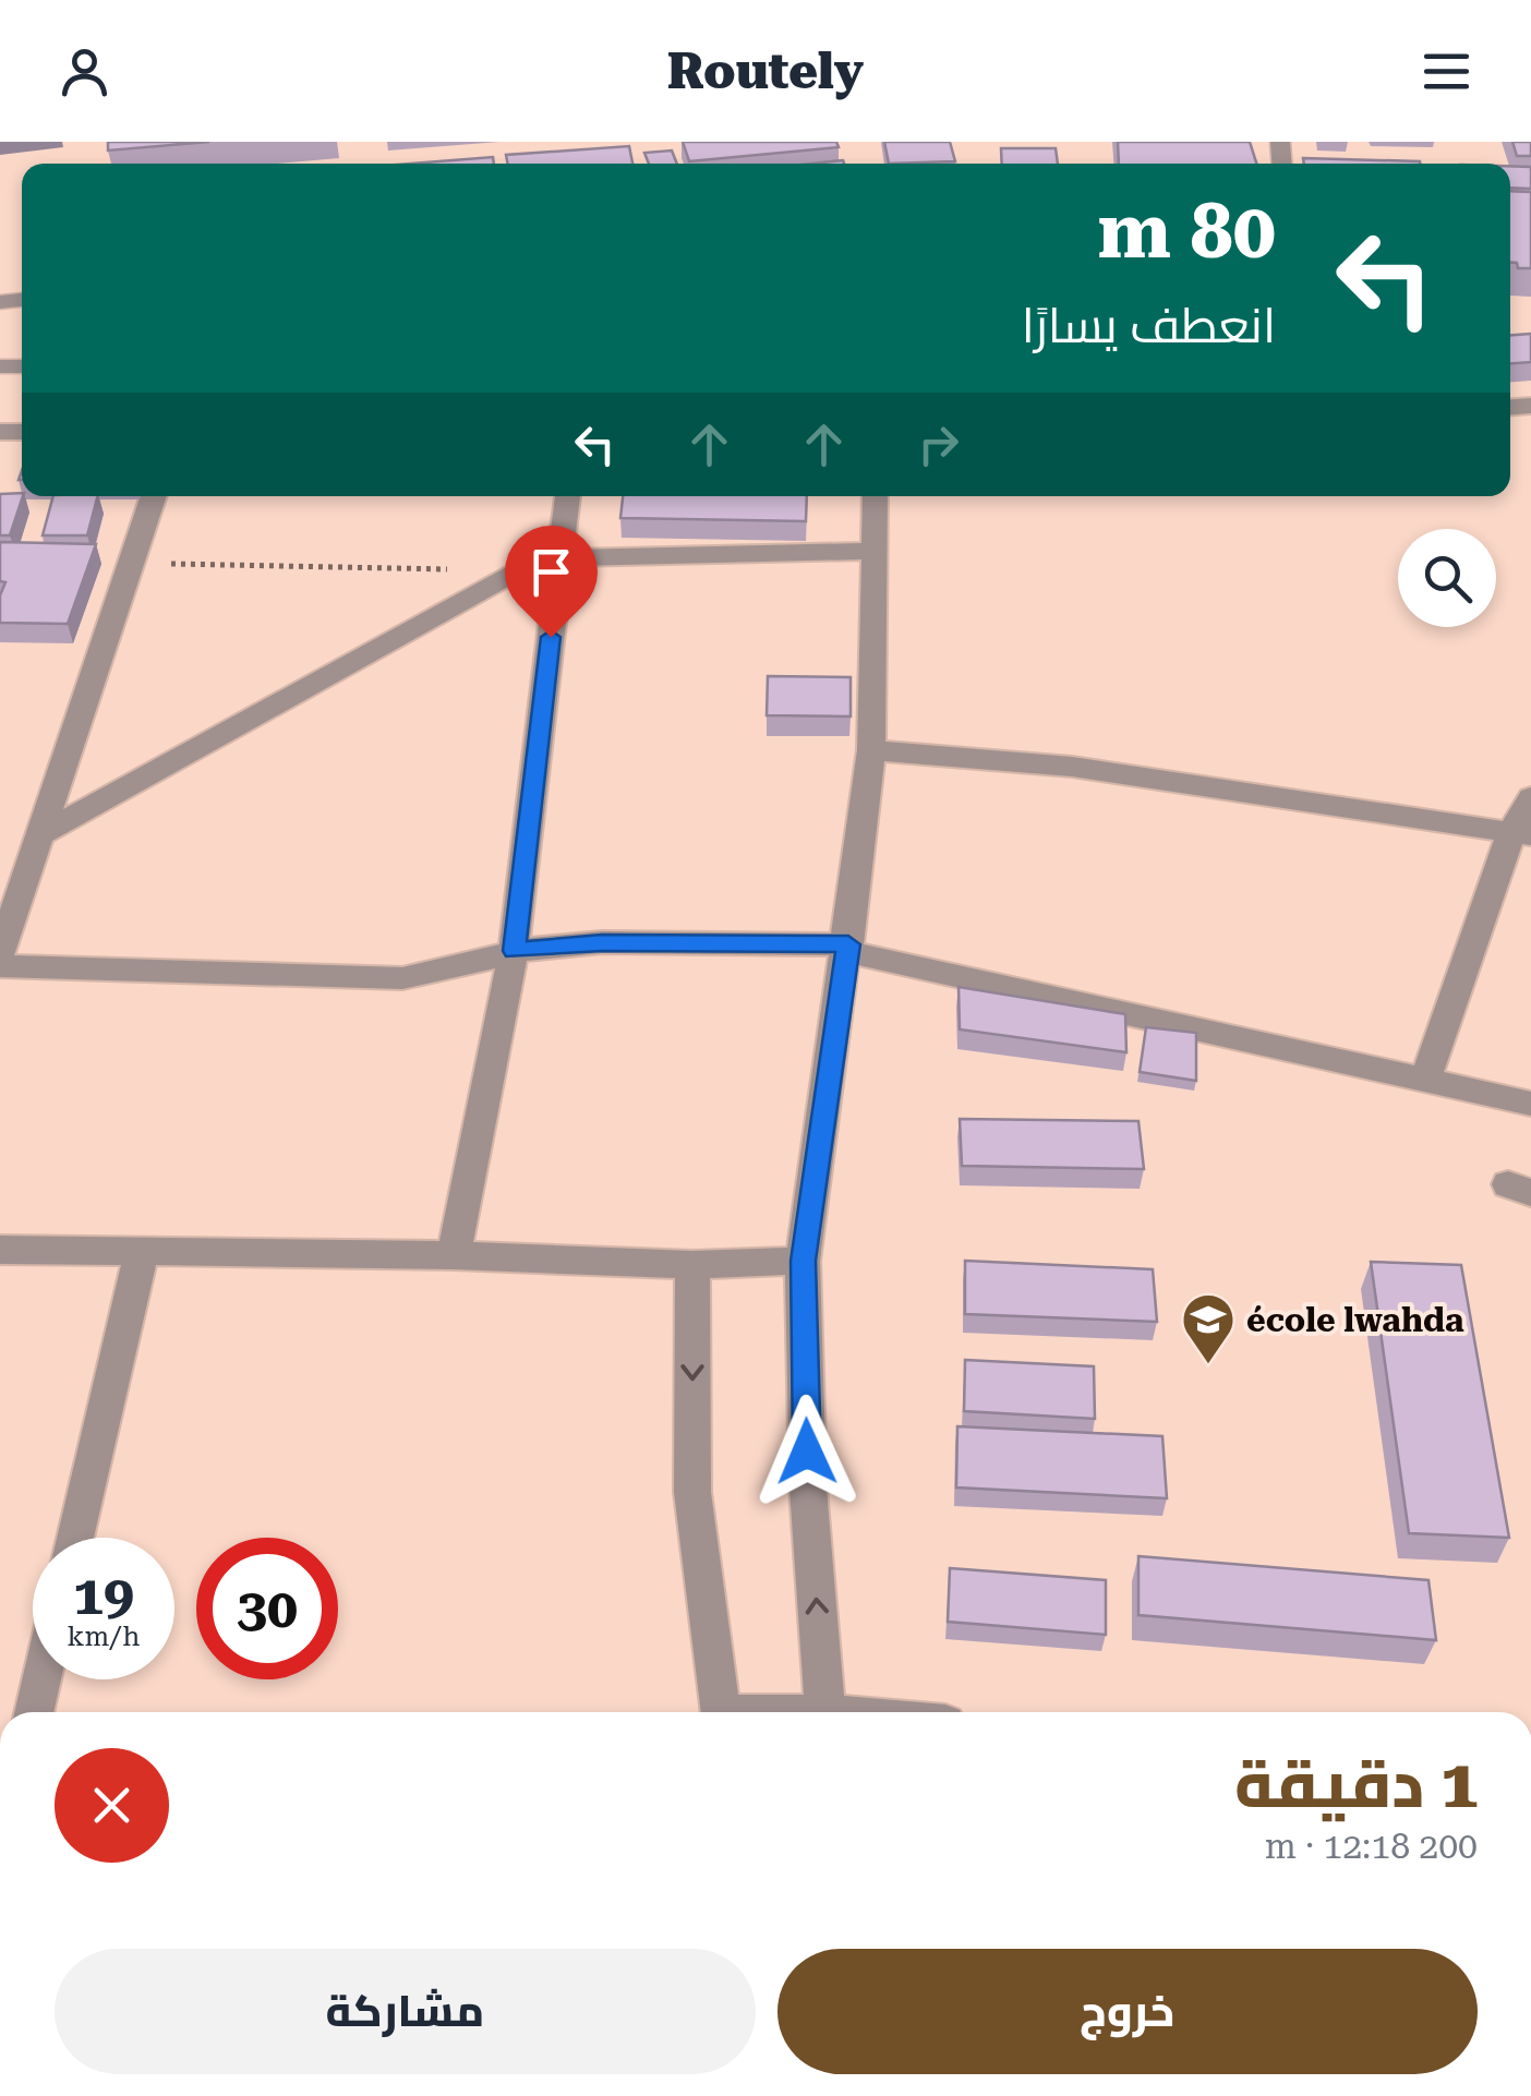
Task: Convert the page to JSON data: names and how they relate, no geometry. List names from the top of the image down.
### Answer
{
  "places": {
    "school or university": ["école lwahda"]
  },
  "page": {
    "header": "Routely",
    "turn": ["80 m", "انعطف يسارًا"],
    "speed": "19 km/h",
    "limit": "30",
    "heading": ["1 دقيقة", "200 m · 12:18"],
    "buttons": ["خروج", "مشاركة"]
  }
}
